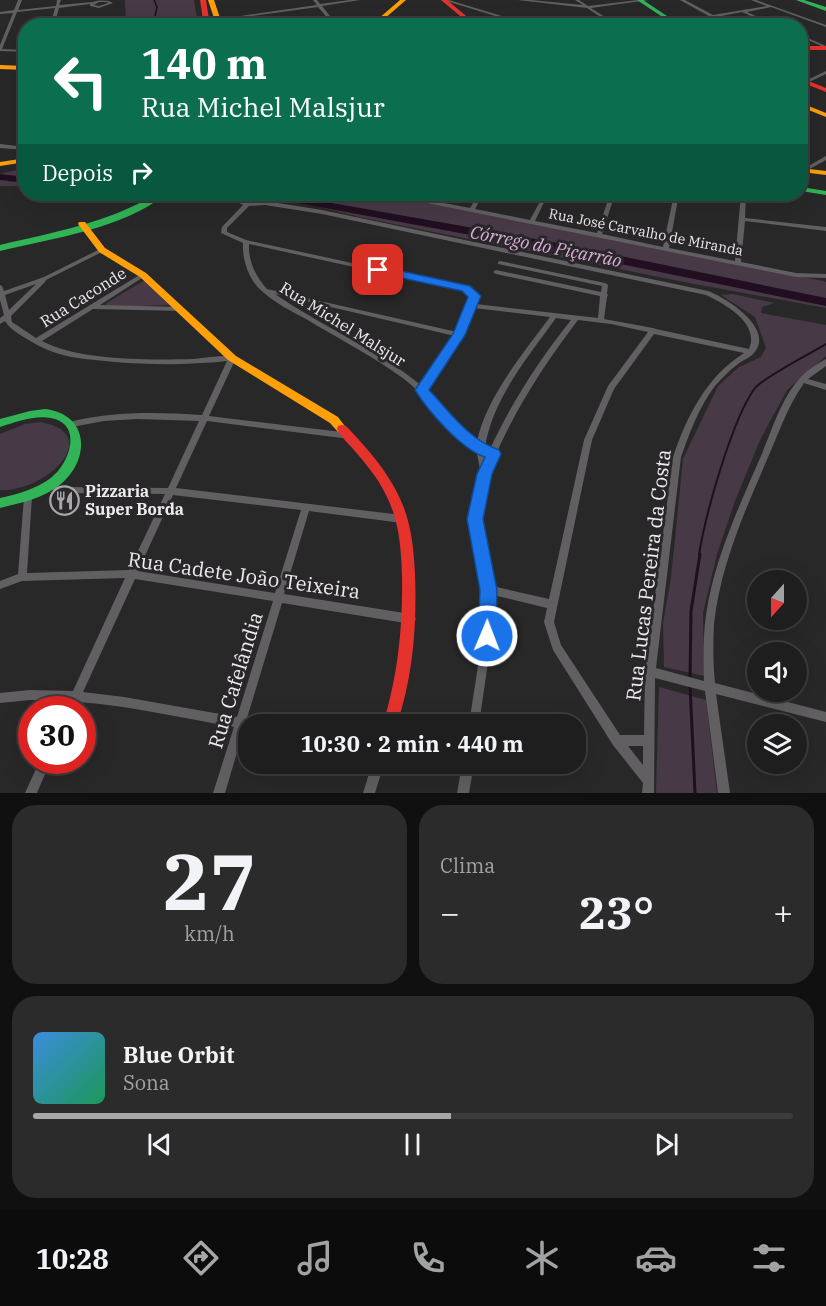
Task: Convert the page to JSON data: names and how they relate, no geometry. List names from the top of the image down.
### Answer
{
  "streets": {
    "street": [
      "Rua José Carvalho de Miranda",
      "Rua Caconde",
      "Rua Michel Malsjur",
      "Rua Cadete João Teixeira",
      "Rua Lucas Pereira da Costa",
      "Rua Cafelândia"
    ]
  },
  "crossings": [
    ["Rua Cadete João Teixeira", "Rua Cafelândia"]
  ],
  "water": ["Córrego do Piçarrão"],
  "places": {
    "restaurant": ["Pizzaria Super Borda"]
  },
  "north": "bottom",
  "page": {
    "turn": ["140 m", "Rua Michel Malsjur"],
    "then": "Depois",
    "limit": "30",
    "trip": "10:30 · 2 min · 440 m",
    "tile": [
      ["27", "km/h"],
      "Clima"
    ],
    "heat": ["−", "23°", "+"],
    "song": ["Blue Orbit", "Sona"],
    "tabs": "10:28"
  }
}
